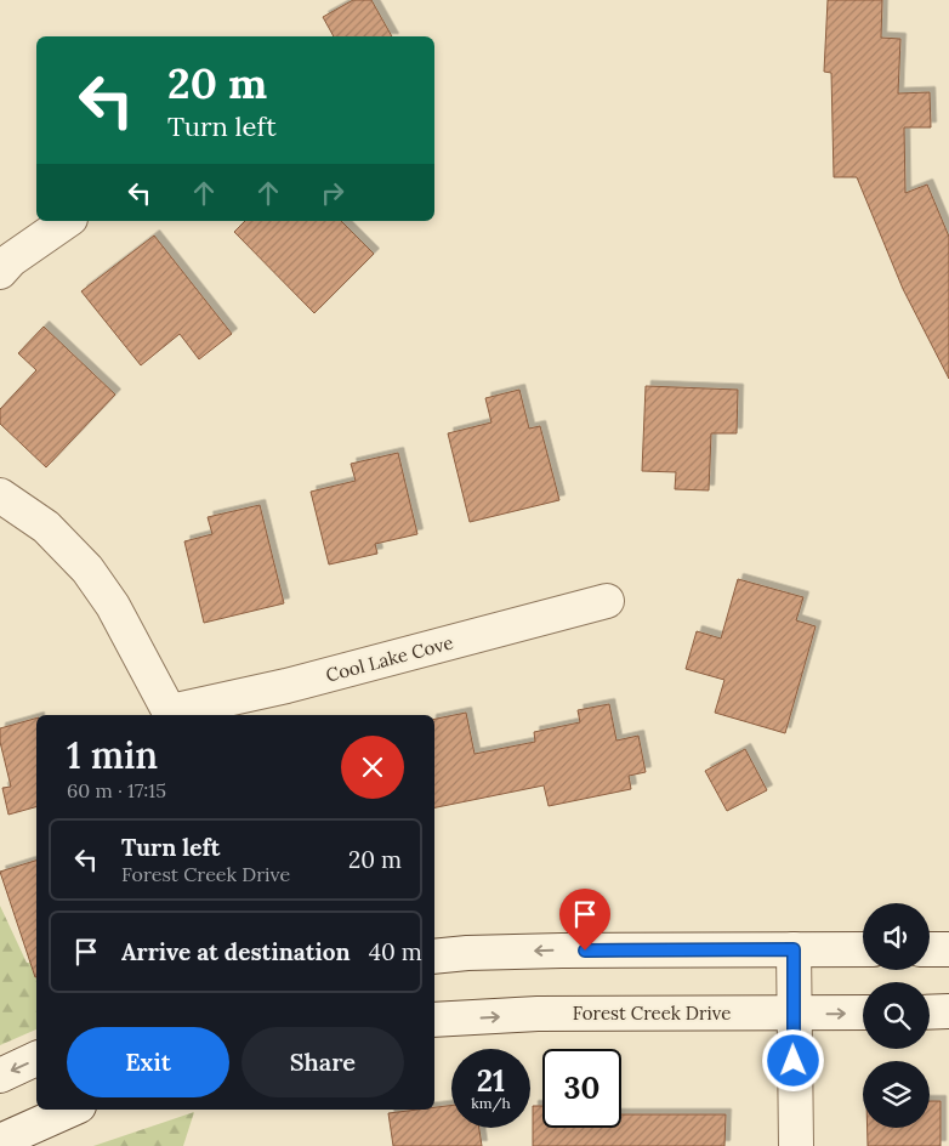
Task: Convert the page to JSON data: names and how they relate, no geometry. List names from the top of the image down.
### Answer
{
  "streets": {
    "street": ["Cool Lake Cove", "Forest Creek Drive"]
  },
  "page": {
    "turn": ["20 m", "Turn left"],
    "heading": ["1 min", "60 m · 17:15"],
    "list": [
      {
        "name": "Turn left",
        "note": "Forest Creek Drive",
        "value": "20 m"
      },
      {
        "name": "Arrive at destination",
        "value": "40 m"
      }
    ],
    "buttons": ["Exit", "Share"],
    "speed": "21 km/h",
    "limit": "30"
  }
}
